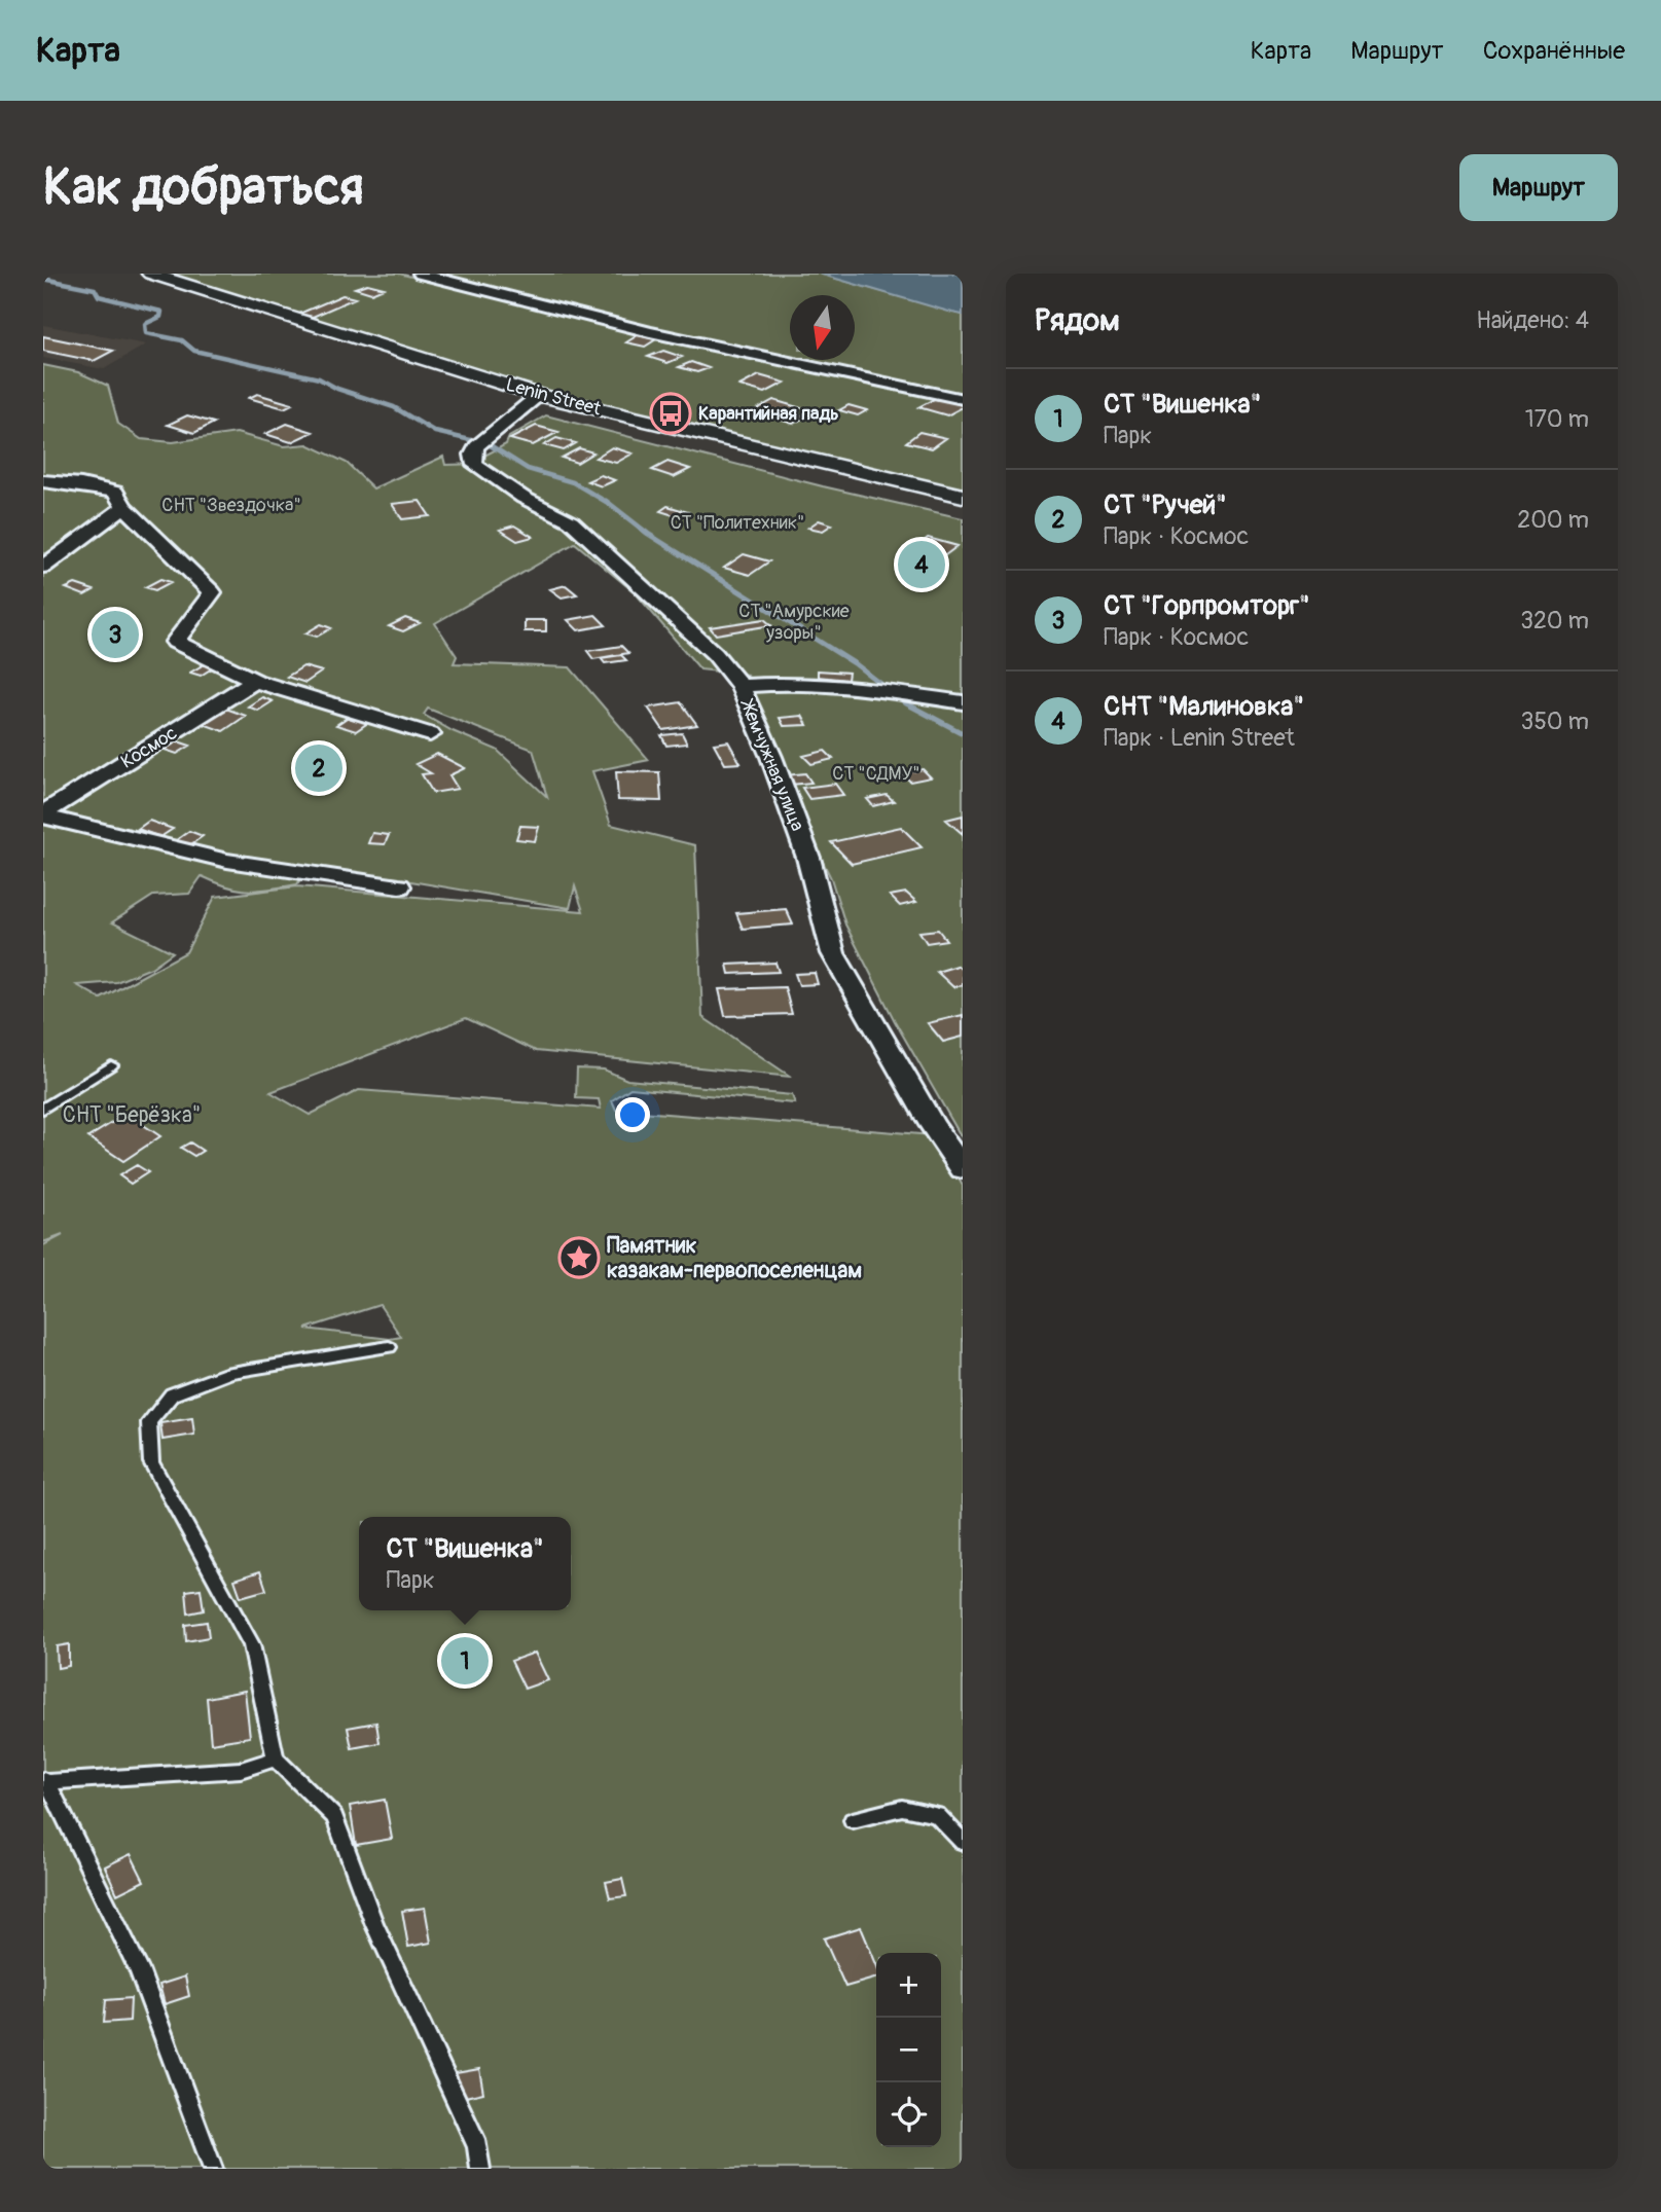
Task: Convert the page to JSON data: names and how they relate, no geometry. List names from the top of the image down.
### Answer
{
  "streets": {
    "street": ["Lenin Street", "Космос", "Жемчужная улица"]
  },
  "crossings": [
    ["Lenin Street", "Жемчужная улица"]
  ],
  "parks": [
    "СНТ \"Звездочка\"",
    "СТ \"Политехник\"",
    "СТ \"Амурские узоры\"",
    "СТ \"СДМУ\"",
    "СНТ \"Берёзка\""
  ],
  "places": {
    "bus stop": ["Карантийная падь"],
    "place": ["Памятник казакам-первопоселенцам"]
  },
  "north": "bottom",
  "page": {
    "header": "Карта",
    "nav": ["Карта", "Маршрут", "Сохранённые"],
    "buttons": "Маршрут",
    "title": "Как добраться",
    "heading": ["Рядом", "Найдено: 4"],
    "list": [
      {
        "mark": "1",
        "name": "СТ \"Вишенка\"",
        "note": "Парк",
        "value": "170 m"
      },
      {
        "mark": "2",
        "name": "СТ \"Ручей\"",
        "note": "Парк · Космос",
        "value": "200 m"
      },
      {
        "mark": "3",
        "name": "СТ \"Горпромторг\"",
        "note": "Парк · Космос",
        "value": "320 m"
      },
      {
        "mark": "4",
        "name": "СНТ \"Малиновка\"",
        "note": "Парк · Lenin Street",
        "value": "350 m"
      }
    ],
    "pins": [
      "4",
      "3",
      "2",
      "1"
    ],
    "popup": ["СТ \"Вишенка\"", "Парк"],
    "map_buttons": ["+", "−"]
  }
}
